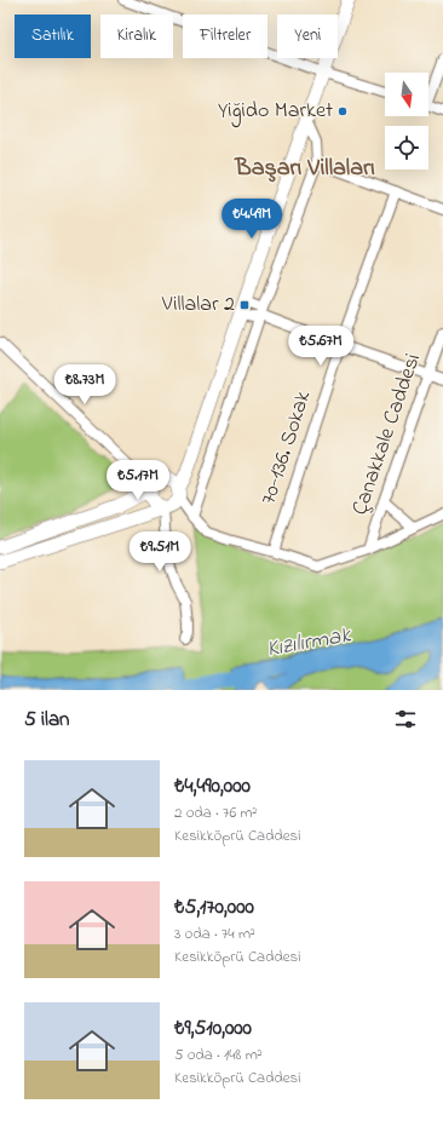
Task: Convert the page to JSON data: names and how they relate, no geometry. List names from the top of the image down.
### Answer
{
  "streets": {
    "street": ["Çanakkale Caddesi", "70-136. Sokak"]
  },
  "districts": ["Başarı Villaları"],
  "water": ["Kızılırmak"],
  "places": {
    "other": ["Yiğido Market"],
    "transit": ["Villalar 2"]
  },
  "north": "bottom",
  "page": {
    "chip": [
      "Satılık",
      "Kiralık",
      "Filtreler",
      "Yeni"
    ],
    "price": [
      "₺4.49M",
      "₺5.67M",
      "₺8.73M",
      "₺5.17M",
      "₺9.51M"
    ],
    "heading": "5 ilan",
    "list": [
      {
        "name": "₺4,490,000",
        "note": "2 oda · 76 m² · Kesikköprü Caddesi"
      },
      {
        "name": "₺5,170,000",
        "note": "3 oda · 74 m² · Kesikköprü Caddesi"
      },
      {
        "name": "₺9,510,000",
        "note": "5 oda · 148 m² · Kesikköprü Caddesi"
      }
    ]
  }
}
